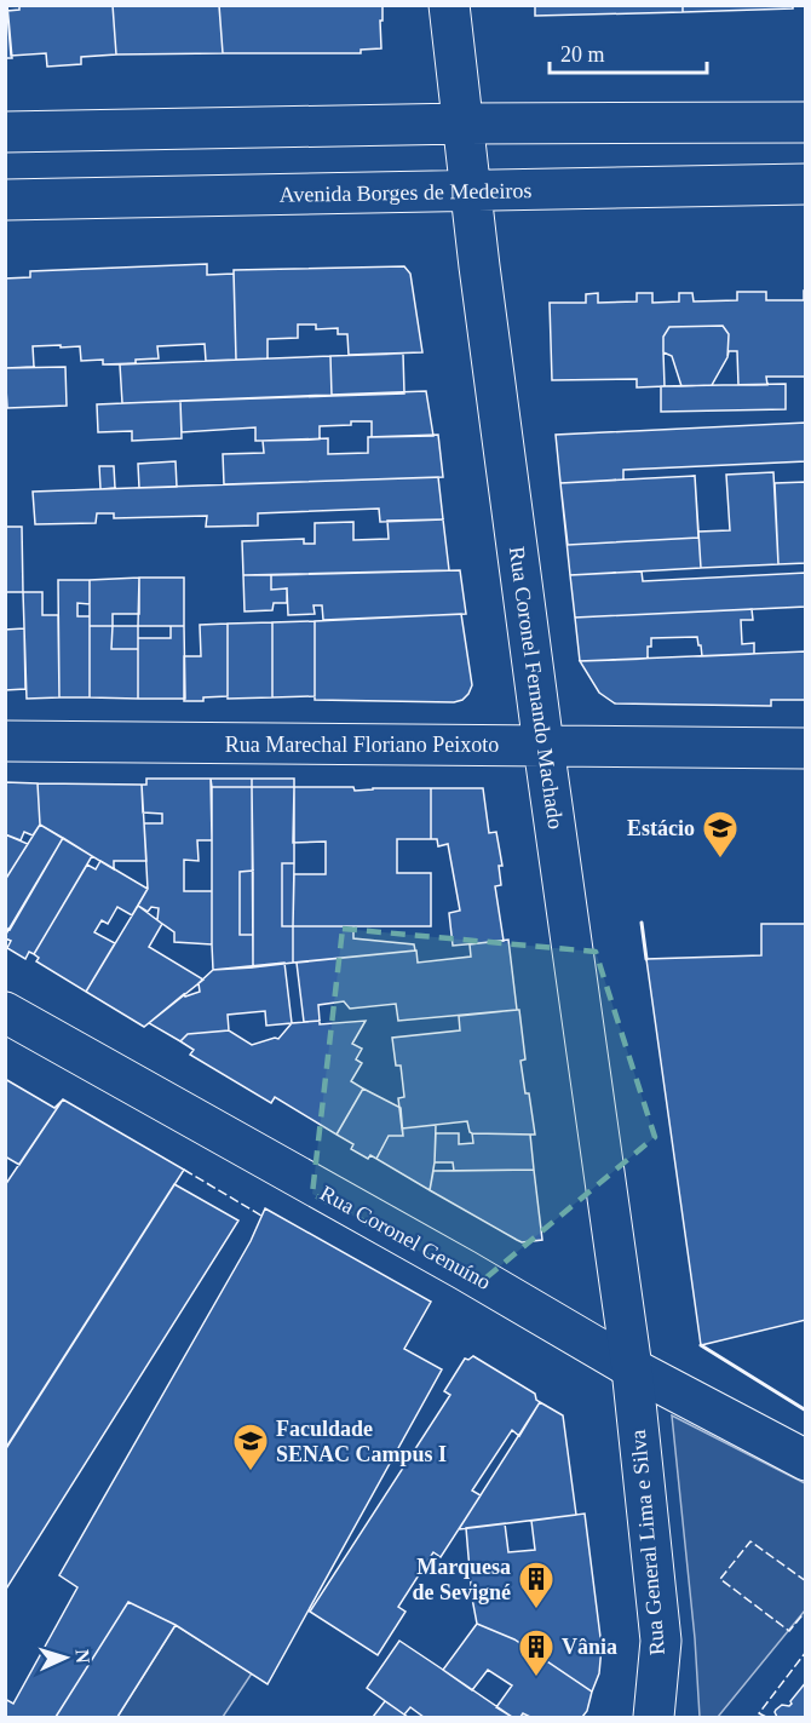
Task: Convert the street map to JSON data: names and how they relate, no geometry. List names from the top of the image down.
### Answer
{
  "streets": {
    "street": [
      "Avenida Borges de Medeiros",
      "Rua Coronel Fernando Machado",
      "Rua Marechal Floriano Peixoto",
      "Rua Coronel Genuíno",
      "Rua General Lima e Silva"
    ]
  },
  "crossings": [
    ["Avenida Borges de Medeiros", "Rua Coronel Fernando Machado"],
    ["Rua Coronel Fernando Machado", "Rua Marechal Floriano Peixoto"],
    ["Rua Coronel Fernando Machado", "Rua Coronel Genuíno"],
    ["Rua Coronel Fernando Machado", "Rua General Lima e Silva"],
    ["Rua Coronel Genuíno", "Rua General Lima e Silva"]
  ],
  "places": {
    "school or university": ["Estácio", "Faculdade SENAC Campus I"],
    "building": ["Marquesa de Sevigné", "Vânia"]
  },
  "scale_bar": "20 m",
  "north": "right"
}
